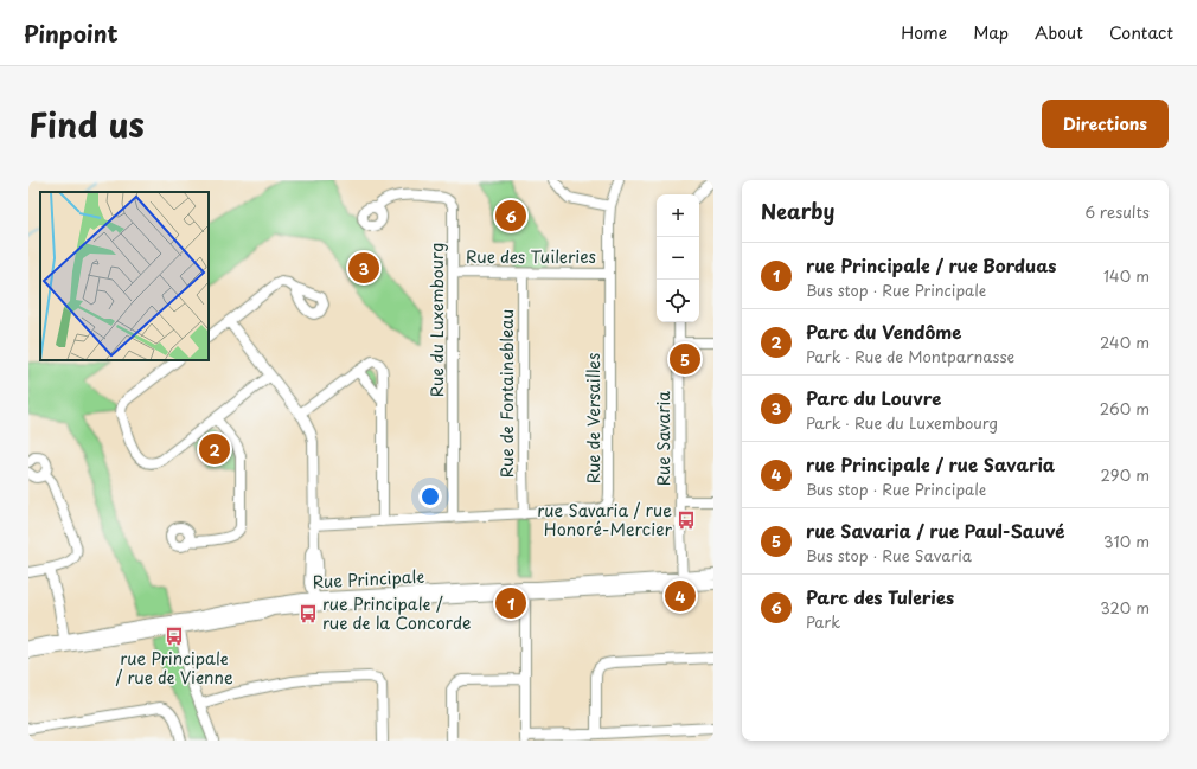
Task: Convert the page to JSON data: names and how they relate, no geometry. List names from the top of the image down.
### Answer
{
  "streets": {
    "street": [
      "Rue des Tuileries",
      "Rue du Luxembourg",
      "Rue de Fontainebleau",
      "Rue de Versailles",
      "Rue Savaria",
      "Rue Principale"
    ]
  },
  "crossings": [
    ["Rue des Tuileries", "Rue du Luxembourg"],
    ["Rue des Tuileries", "Rue de Fontainebleau"],
    ["Rue des Tuileries", "Rue de Versailles"],
    ["Rue du Luxembourg", "Rue de Versailles"],
    ["Rue de Fontainebleau", "Rue de Versailles"],
    ["Rue Savaria", "Rue Principale"]
  ],
  "places": {
    "bus stop": ["rue Savaria / rue Honoré-Mercier", "rue Principale / rue de la Concorde", "rue Principale / rue de Vienne"]
  },
  "page": {
    "header": "Pinpoint",
    "nav": [
      "Home",
      "Map",
      "About",
      "Contact"
    ],
    "title": "Find us",
    "buttons": "Directions",
    "heading": ["Nearby", "6 results"],
    "map_buttons": ["+", "−"],
    "pins": [
      "6",
      "3",
      "5",
      "2",
      "4",
      "1"
    ],
    "list": [
      {
        "mark": "1",
        "name": "rue Principale / rue Borduas",
        "note": "Bus stop · Rue Principale",
        "value": "140 m"
      },
      {
        "mark": "2",
        "name": "Parc du Vendôme",
        "note": "Park · Rue de Montparnasse",
        "value": "240 m"
      },
      {
        "mark": "3",
        "name": "Parc du Louvre",
        "note": "Park · Rue du Luxembourg",
        "value": "260 m"
      },
      {
        "mark": "4",
        "name": "rue Principale / rue Savaria",
        "note": "Bus stop · Rue Principale",
        "value": "290 m"
      },
      {
        "mark": "5",
        "name": "rue Savaria / rue Paul-Sauvé",
        "note": "Bus stop · Rue Savaria",
        "value": "310 m"
      },
      {
        "mark": "6",
        "name": "Parc des Tuleries",
        "note": "Park",
        "value": "320 m"
      }
    ]
  }
}
